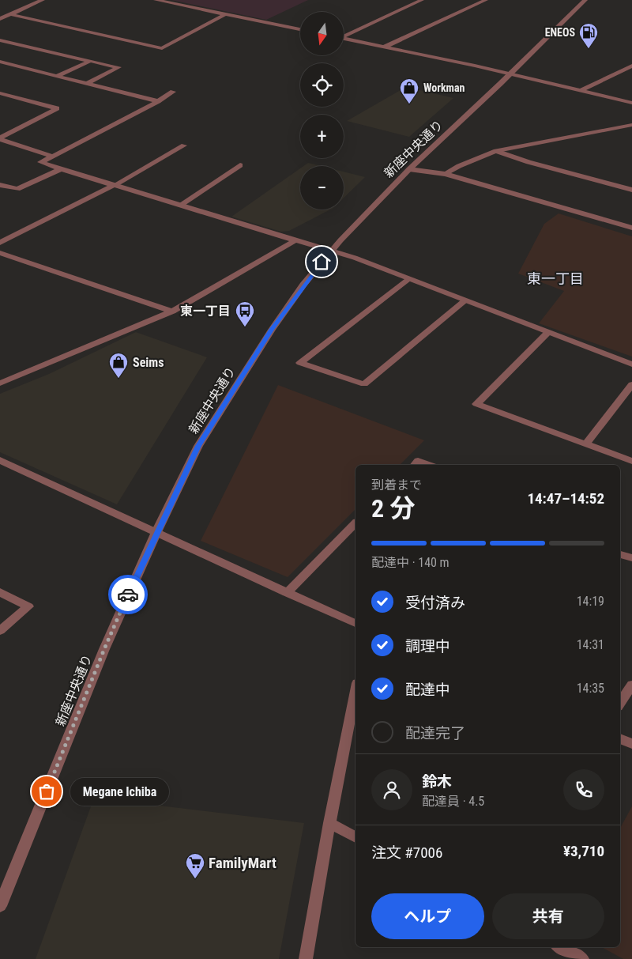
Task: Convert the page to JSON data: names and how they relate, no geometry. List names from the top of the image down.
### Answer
{
  "streets": {
    "street": ["新座中央通り"]
  },
  "districts": ["東一丁目"],
  "places": {
    "fuel station": ["ENEOS"],
    "shop": ["Workman", "Seims"],
    "bus stop": ["東一丁目"],
    "other": ["Megane Ichiba"],
    "supermarket": ["FamilyMart"]
  },
  "north": "bottom",
  "page": {
    "map_buttons": ["+", "−"],
    "heading": ["2 分", "到着まで", "14:47–14:52"],
    "panel": [
      "鈴木",
      "配達員 · 4.5",
      "注文 #7006",
      "¥3,710"
    ],
    "bar": "配達中 · 140 m",
    "list": [
      ["受付済み", "14:19"],
      ["調理中", "14:31"],
      ["配達中", "14:35"],
      "配達完了"
    ],
    "bubble": "Megane Ichiba",
    "buttons": ["ヘルプ", "共有"]
  }
}
